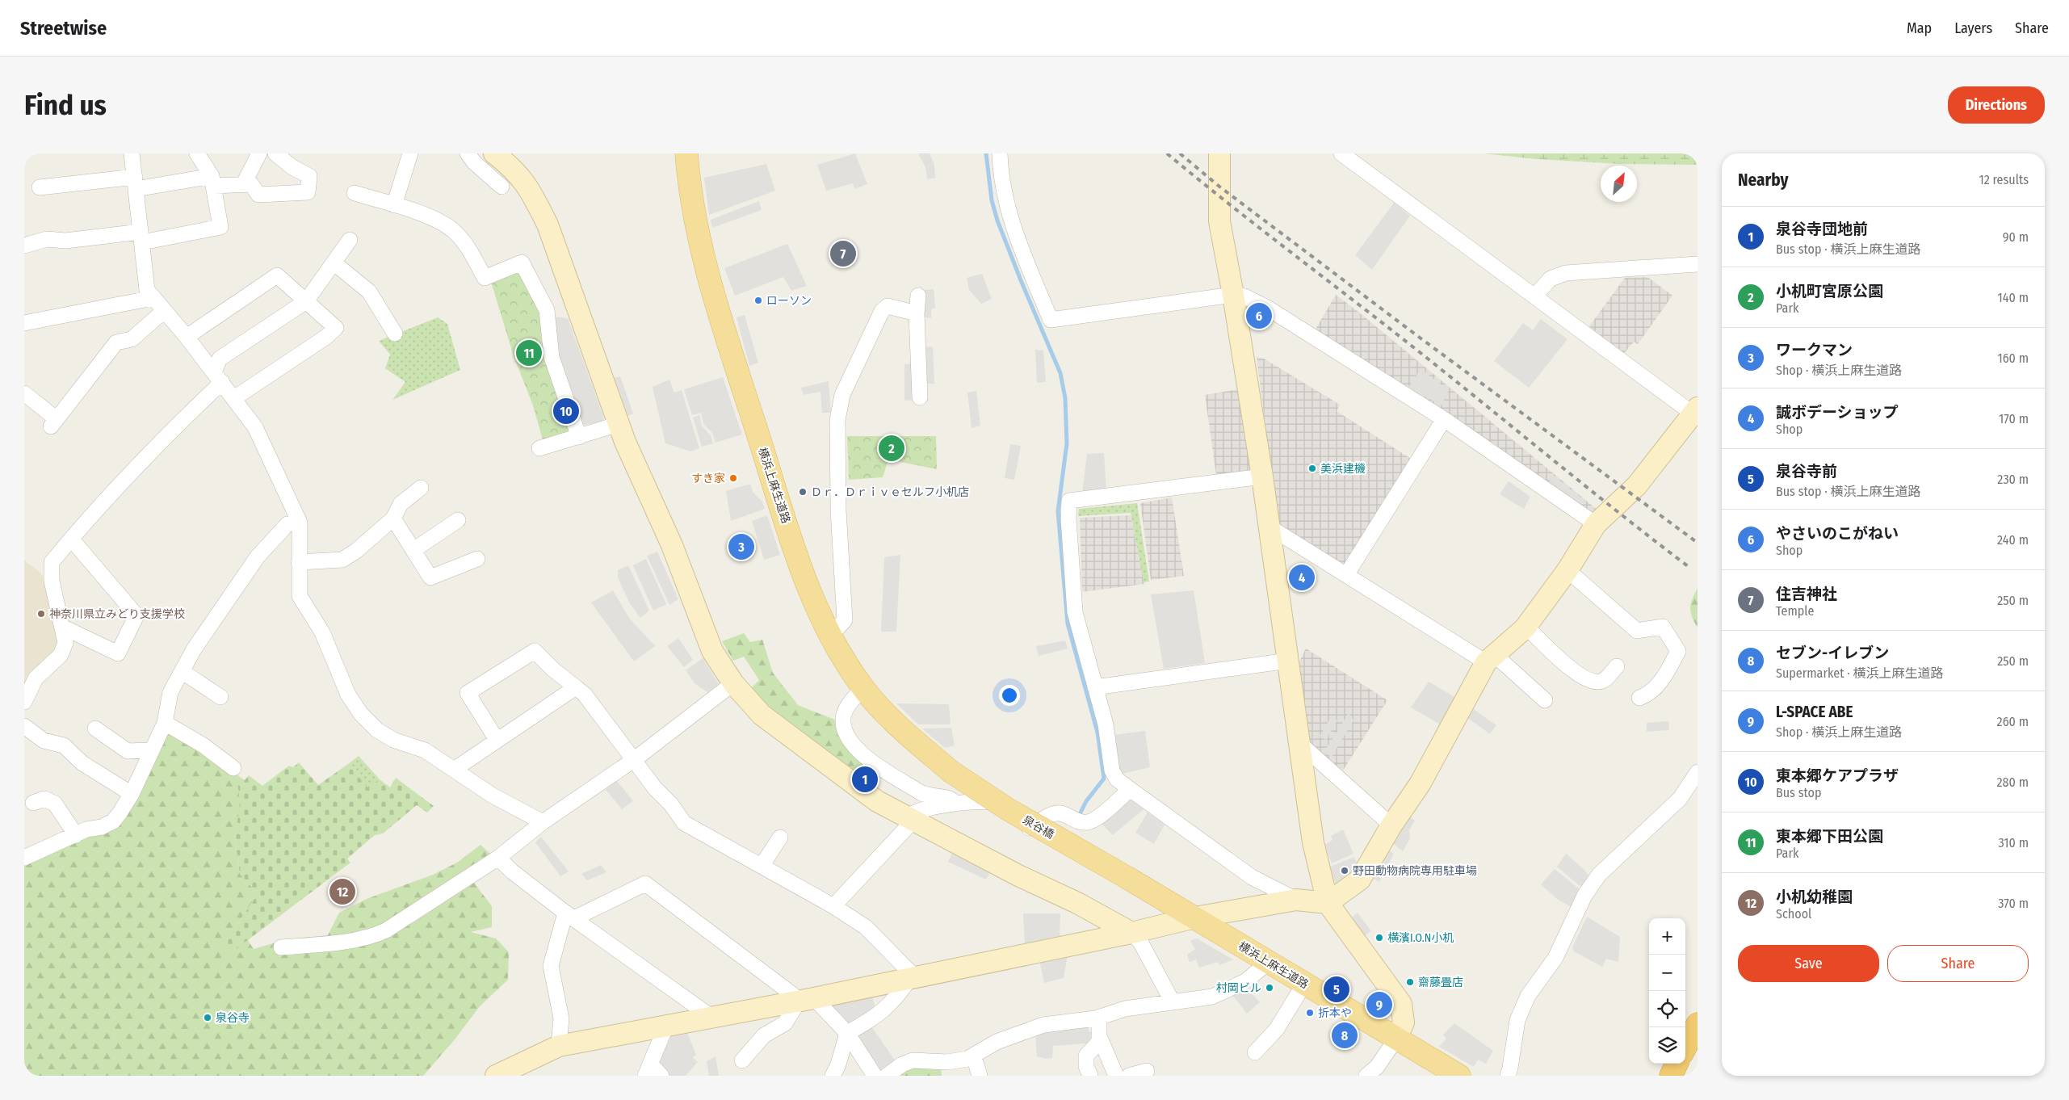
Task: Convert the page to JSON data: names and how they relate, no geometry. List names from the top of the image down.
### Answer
{
  "streets": {
    "main road": ["横浜上麻生道路", "泉谷橋"]
  },
  "crossings": [
    ["横浜上麻生道路", "泉谷橋"]
  ],
  "places": [
    "ローソン",
    "美浜建機",
    "すき家",
    "Ｄｒ．Ｄｒｉｖｅセルフ小机店",
    "神奈川県立みどり支援学校",
    "野田動物病院専用駐車場",
    "横濱I.O.N小机",
    "齋藤畳店",
    "村岡ビル",
    "折本や",
    "泉谷寺"
  ],
  "north": "top right",
  "page": {
    "header": "Streetwise",
    "nav": ["Map", "Layers", "Share"],
    "buttons": [
      "Directions",
      ["Save", "Share"]
    ],
    "title": "Find us",
    "heading": ["Nearby", "12 results"],
    "list": [
      {
        "mark": "1",
        "name": "泉谷寺団地前",
        "note": "Bus stop · 横浜上麻生道路",
        "value": "90 m"
      },
      {
        "mark": "2",
        "name": "小机町宮原公園",
        "note": "Park",
        "value": "140 m"
      },
      {
        "mark": "3",
        "name": "ワークマン",
        "note": "Shop · 横浜上麻生道路",
        "value": "160 m"
      },
      {
        "mark": "4",
        "name": "誠ボデーショップ",
        "note": "Shop",
        "value": "170 m"
      },
      {
        "mark": "5",
        "name": "泉谷寺前",
        "note": "Bus stop · 横浜上麻生道路",
        "value": "230 m"
      },
      {
        "mark": "6",
        "name": "やさいのこがねい",
        "note": "Shop",
        "value": "240 m"
      },
      {
        "mark": "7",
        "name": "住吉神社",
        "note": "Temple",
        "value": "250 m"
      },
      {
        "mark": "8",
        "name": "セブン-イレブン",
        "note": "Supermarket · 横浜上麻生道路",
        "value": "250 m"
      },
      {
        "mark": "9",
        "name": "L-SPACE ABE",
        "note": "Shop · 横浜上麻生道路",
        "value": "260 m"
      },
      {
        "mark": "10",
        "name": "東本郷ケアプラザ",
        "note": "Bus stop",
        "value": "280 m"
      },
      {
        "mark": "11",
        "name": "東本郷下田公園",
        "note": "Park",
        "value": "310 m"
      },
      {
        "mark": "12",
        "name": "小机幼稚園",
        "note": "School",
        "value": "370 m"
      }
    ],
    "pins": [
      "7",
      "6",
      "11",
      "10",
      "2",
      "3",
      "4",
      "1",
      "12",
      "5",
      "9",
      "8"
    ],
    "map_buttons": ["+", "−"]
  }
}
